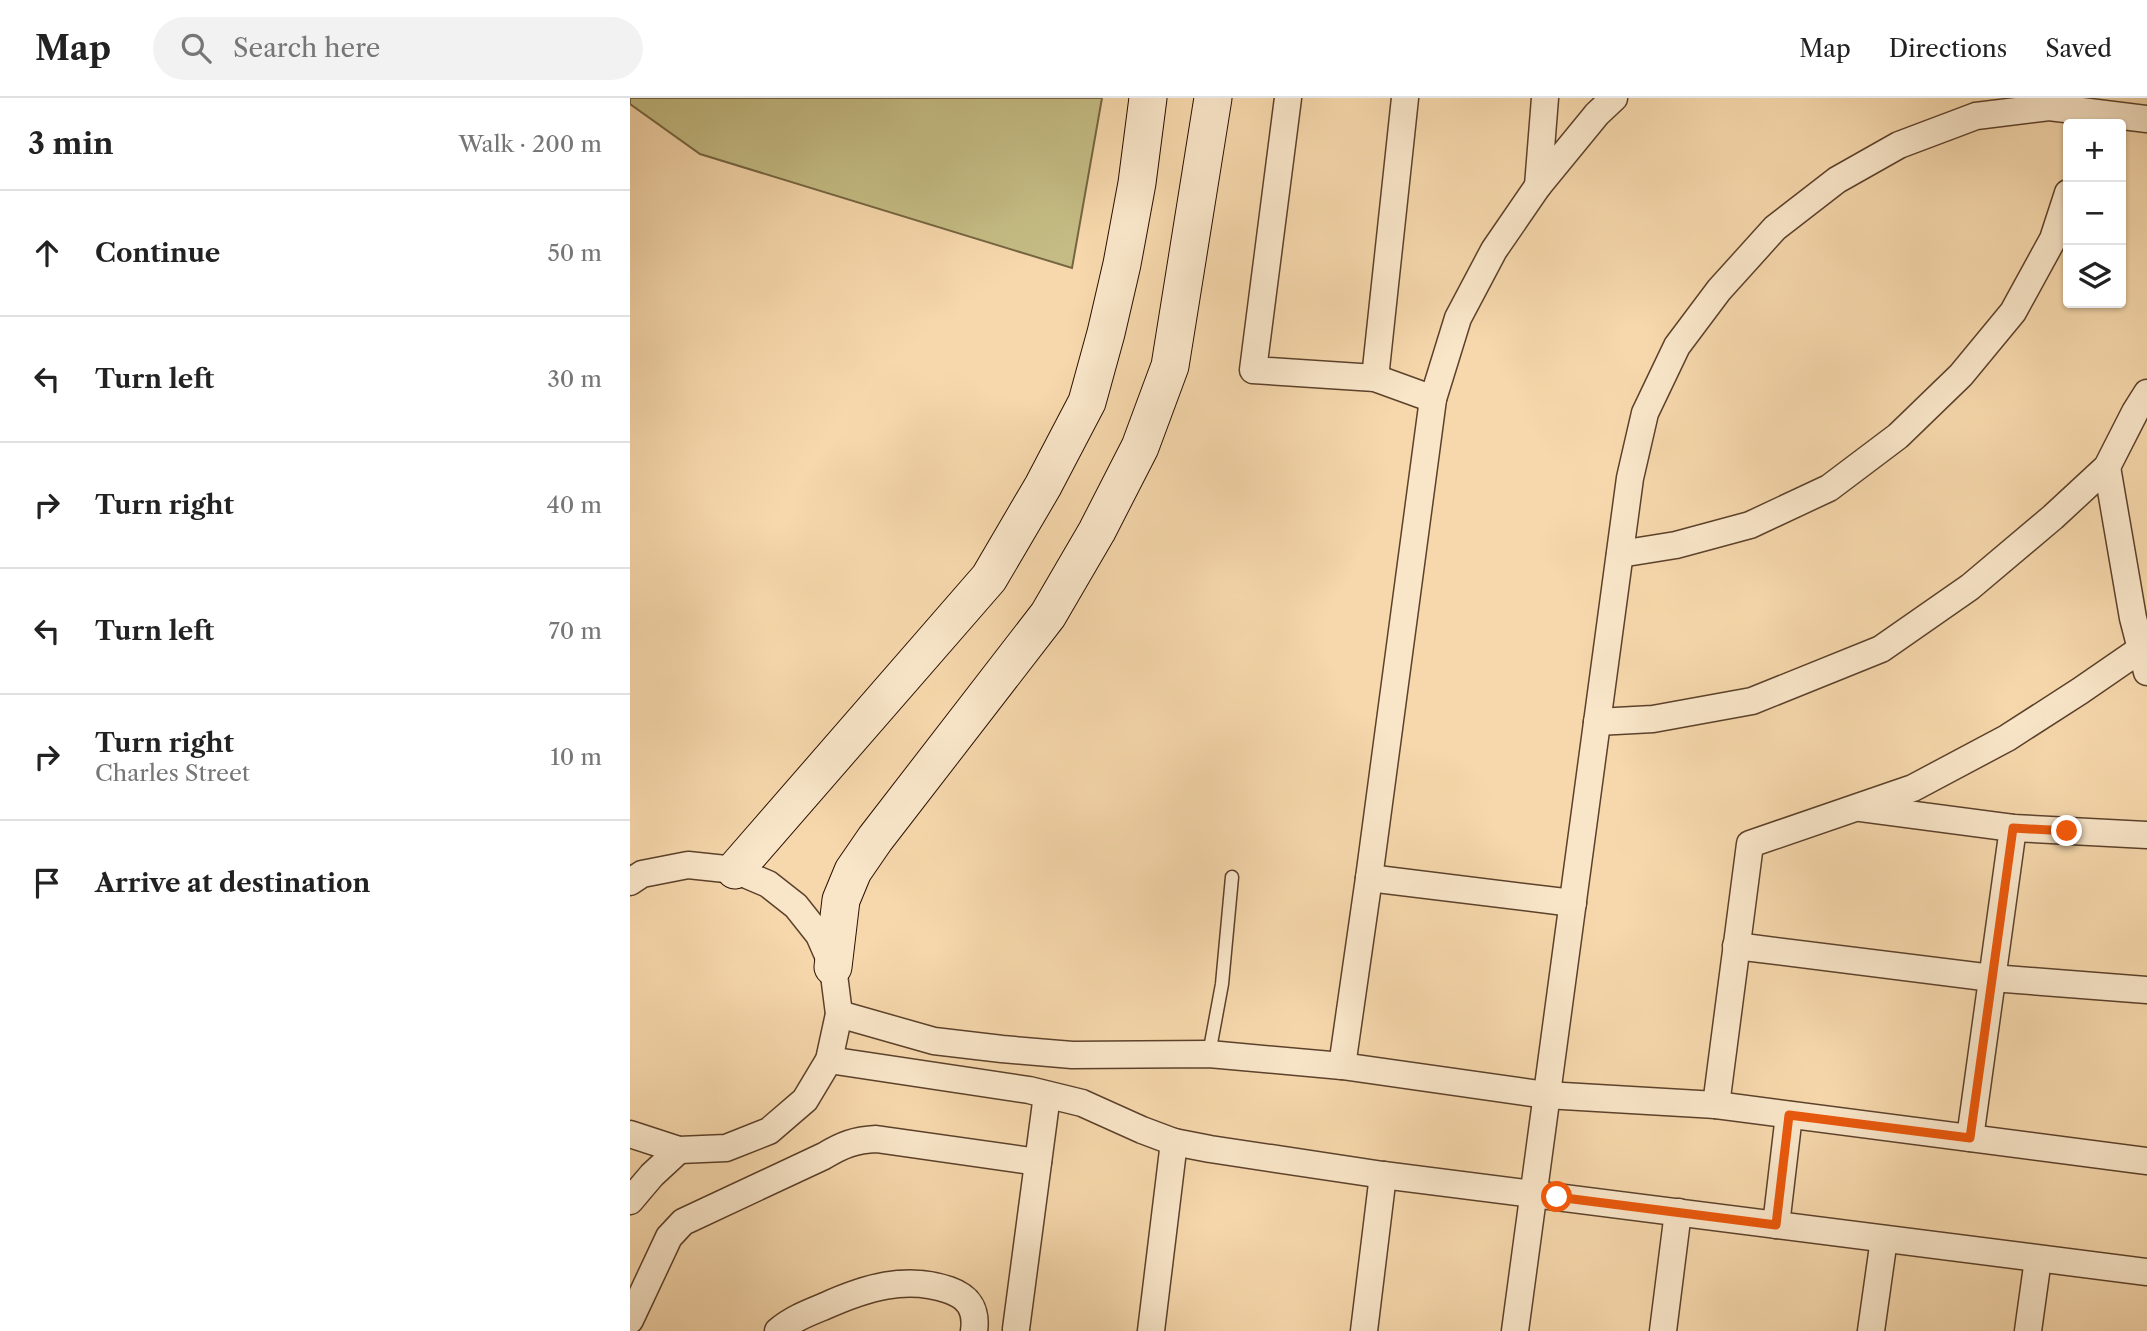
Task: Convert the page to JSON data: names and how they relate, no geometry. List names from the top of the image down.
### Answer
{
  "page": {
    "header": "Map",
    "search": "Search here",
    "nav": ["Map", "Directions", "Saved"],
    "heading": ["3 min", "Walk · 200 m"],
    "map_buttons": ["+", "−"],
    "list": [
      ["Continue", "50 m"],
      ["Turn left", "30 m"],
      ["Turn right", "40 m"],
      ["Turn left", "70 m"],
      ["Turn right", "Charles Street", "10 m"],
      "Arrive at destination"
    ]
  }
}
